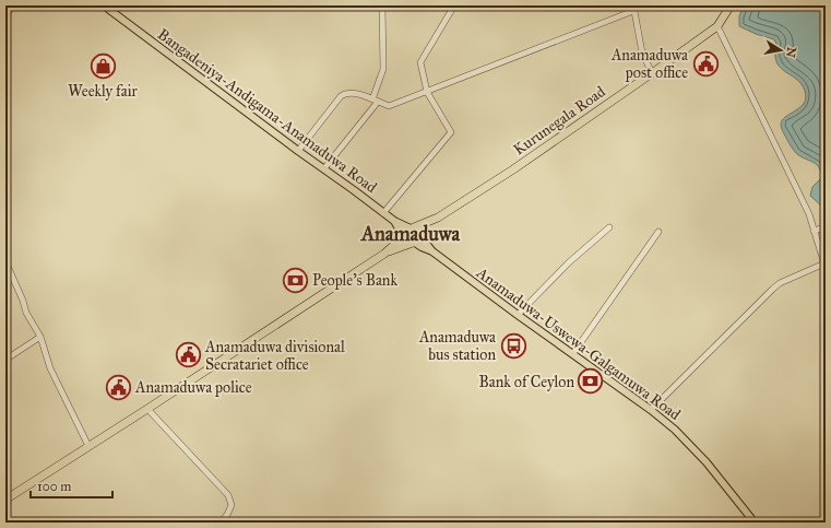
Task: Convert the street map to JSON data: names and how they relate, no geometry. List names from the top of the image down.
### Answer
{
  "streets": {
    "highway": ["Kurunegala Road"],
    "main road": ["Bangadeniya-Andigama-Anamaduwa Road", "Anamaduwa-Uswewa-Galgamuwa Road"]
  },
  "crossings": [
    ["Bangadeniya-Andigama-Anamaduwa Road", "Kurunegala Road"],
    ["Kurunegala Road", "Anamaduwa-Uswewa-Galgamuwa Road"]
  ],
  "districts": ["Anamaduwa"],
  "places": {
    "public building": ["Anamaduwa post office", "Anamaduwa divisional Secratariet office", "Anamaduwa police"],
    "shop": ["Weekly fair"],
    "bank": ["People's Bank", "Bank of Ceylon"],
    "bus stop": ["Anamaduwa bus station"]
  },
  "scale_bar": "100 m",
  "north": "right"
}
